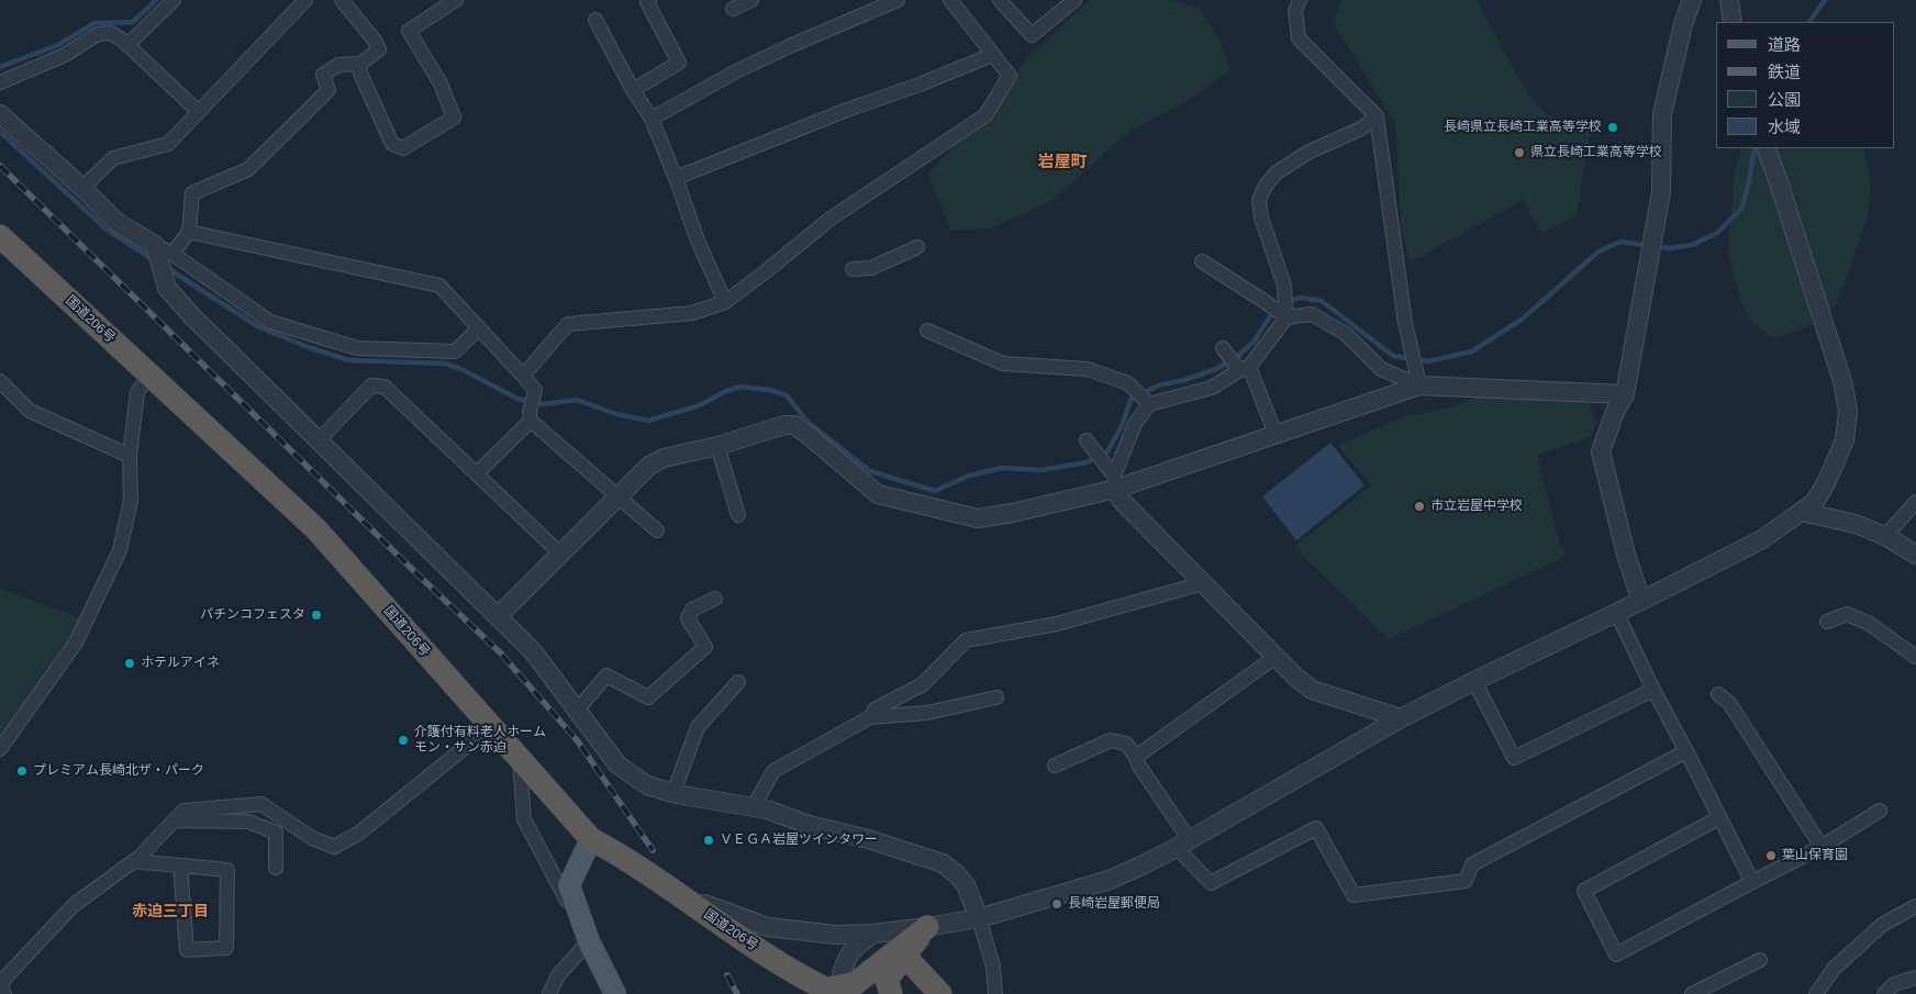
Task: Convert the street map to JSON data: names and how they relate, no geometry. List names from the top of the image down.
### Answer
{
  "streets": {
    "highway": ["国道206号"]
  },
  "districts": ["岩屋町", "赤迫三丁目"],
  "places": [
    "長崎県立長崎工業高等学校",
    "県立長崎工業高等学校",
    "市立岩屋中学校",
    "パチンコフェスタ",
    "ホテルアイネ",
    "介護付有料老人ホーム モン・サン赤迫",
    "プレミアム長崎北ザ・パーク",
    "ＶＥＧＡ岩屋ツインタワー",
    "葉山保育園",
    "長崎岩屋郵便局"
  ],
  "legend": [
    "道路",
    "鉄道",
    "公園",
    "水域"
  ]
}
